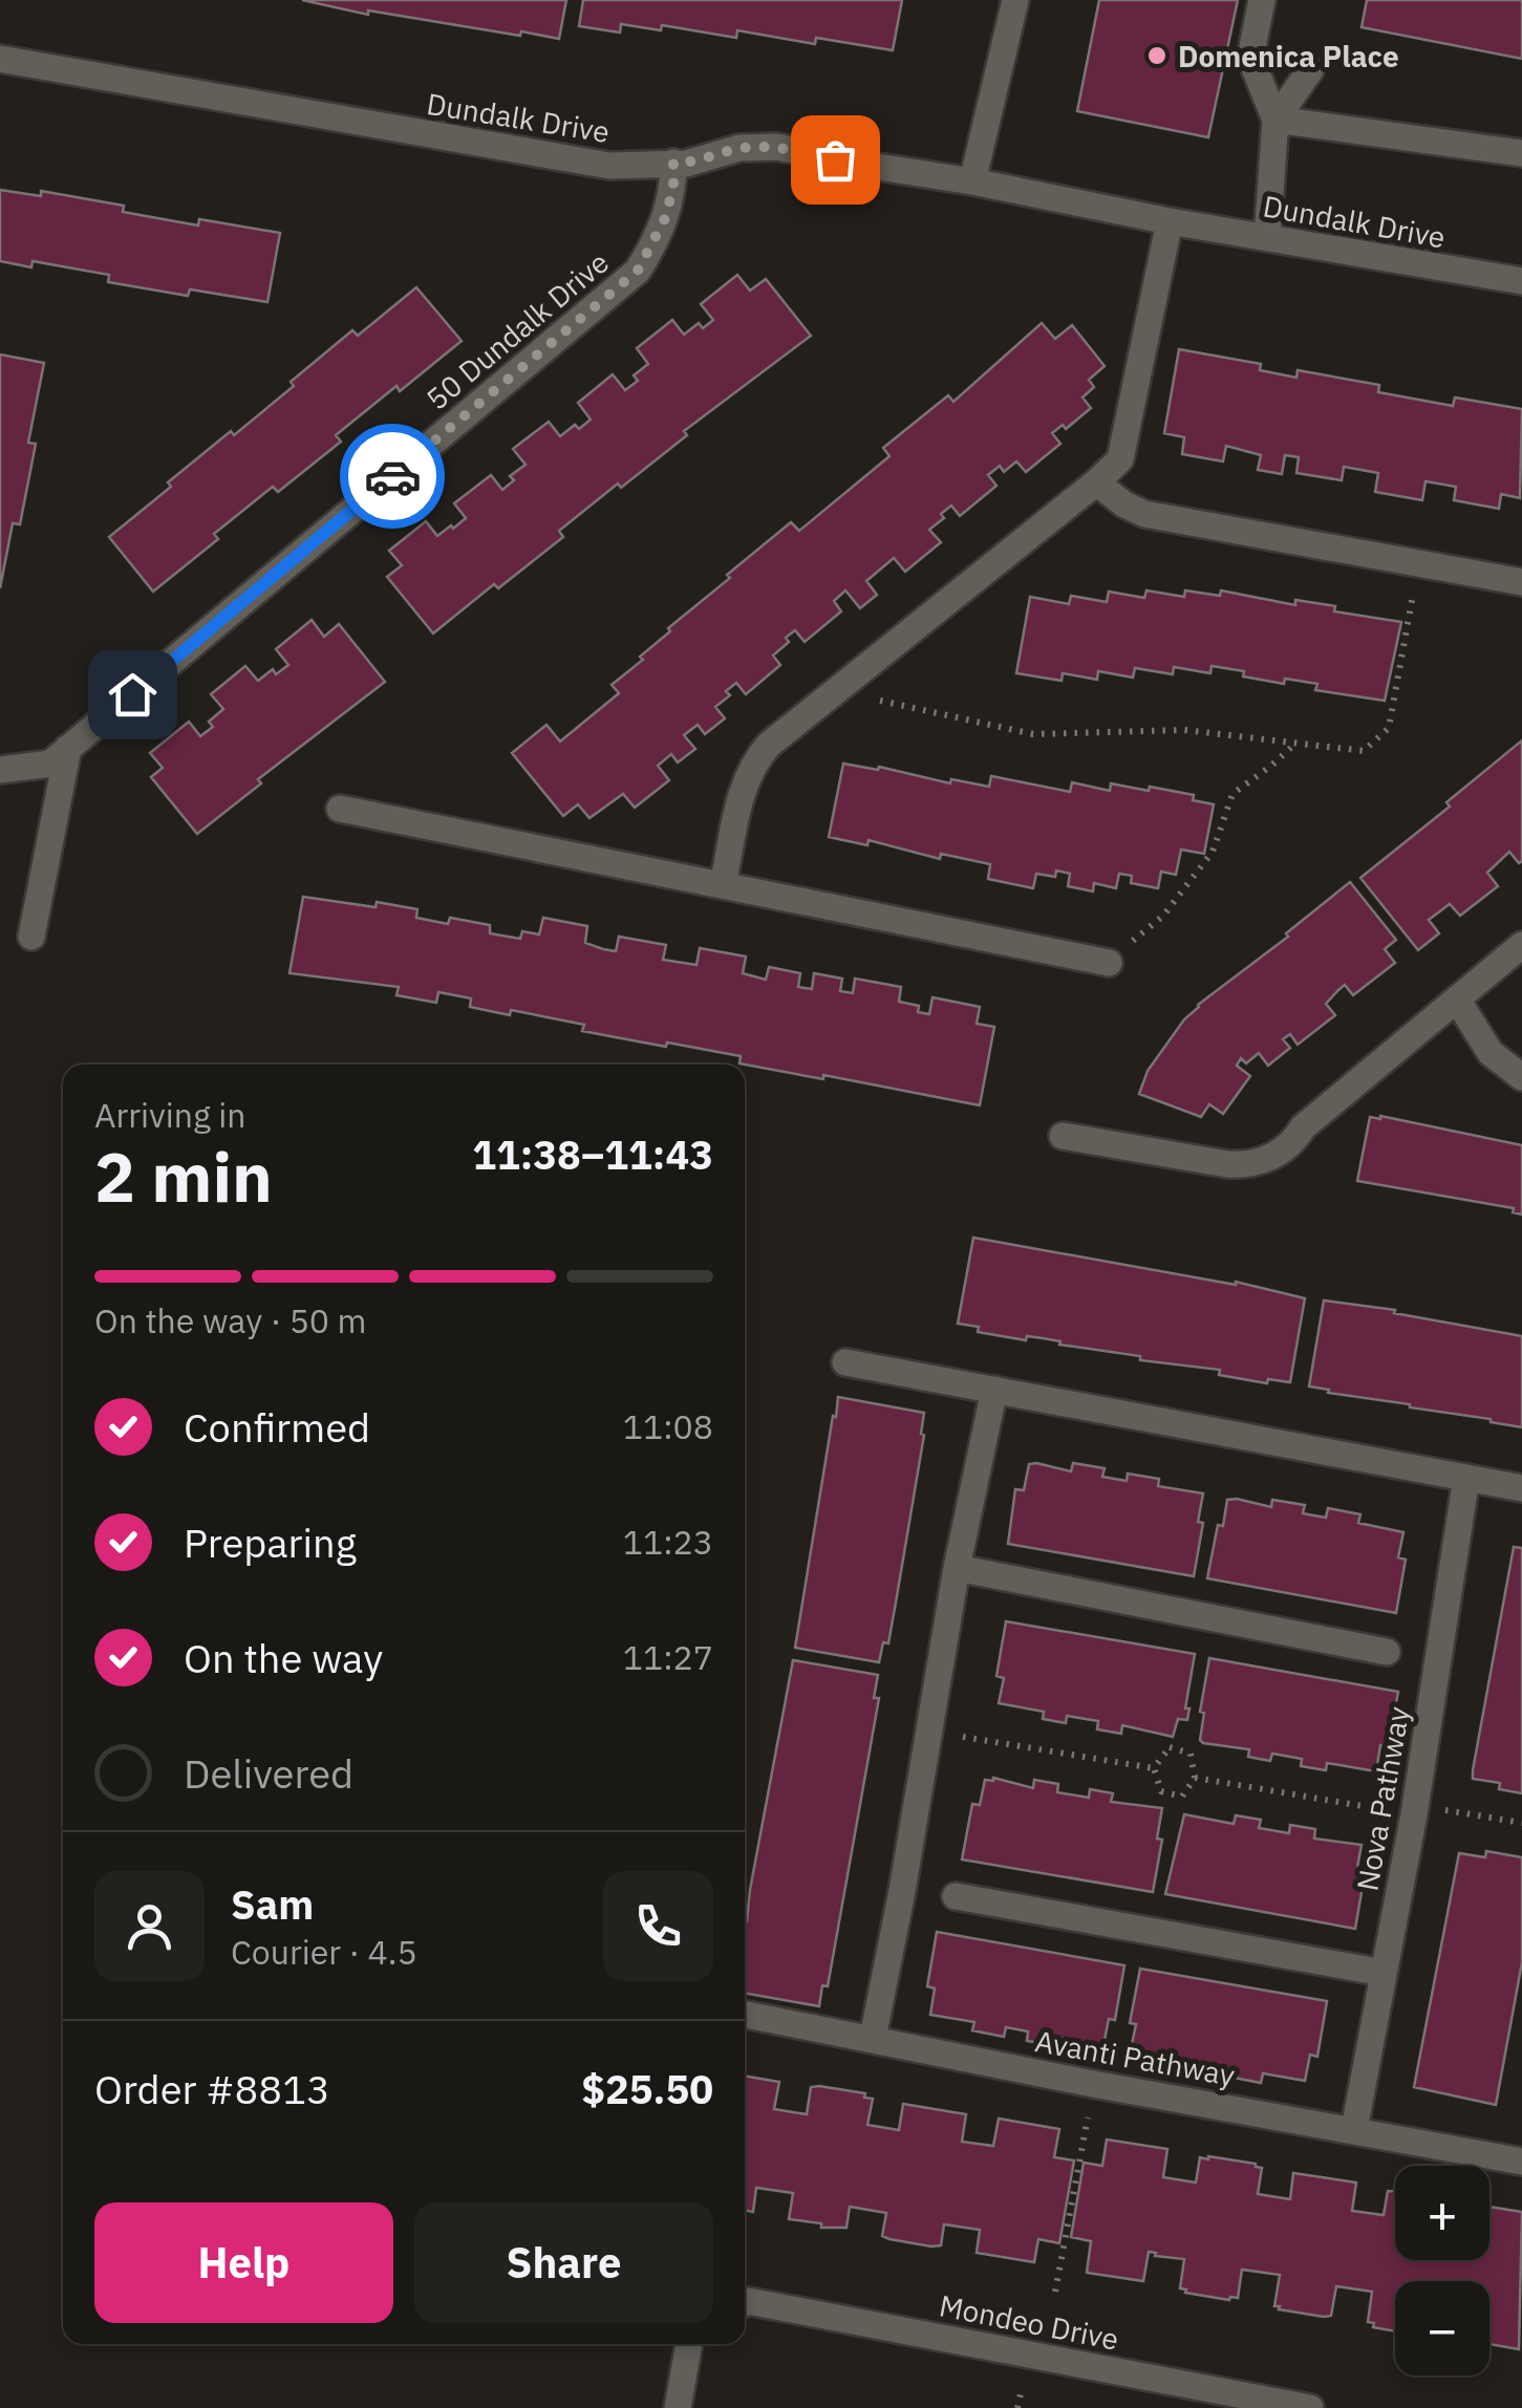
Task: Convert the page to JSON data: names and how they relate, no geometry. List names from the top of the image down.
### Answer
{
  "streets": {
    "street": [
      "Dundalk Drive",
      "50 Dundalk Drive",
      "Nova Pathway",
      "Avanti Pathway",
      "Mondeo Drive"
    ]
  },
  "crossings": [
    ["Dundalk Drive", "50 Dundalk Drive"],
    ["Nova Pathway", "Avanti Pathway"]
  ],
  "places": ["Domenica Place"],
  "page": {
    "heading": ["2 min", "Arriving in", "11:38–11:43"],
    "panel": [
      "Sam",
      "Courier · 4.5",
      "Order #8813",
      "$25.50"
    ],
    "bar": "On the way · 50 m",
    "list": [
      ["Confirmed", "11:08"],
      ["Preparing", "11:23"],
      ["On the way", "11:27"],
      "Delivered"
    ],
    "map_buttons": ["+", "−"],
    "buttons": ["Help", "Share"]
  }
}
